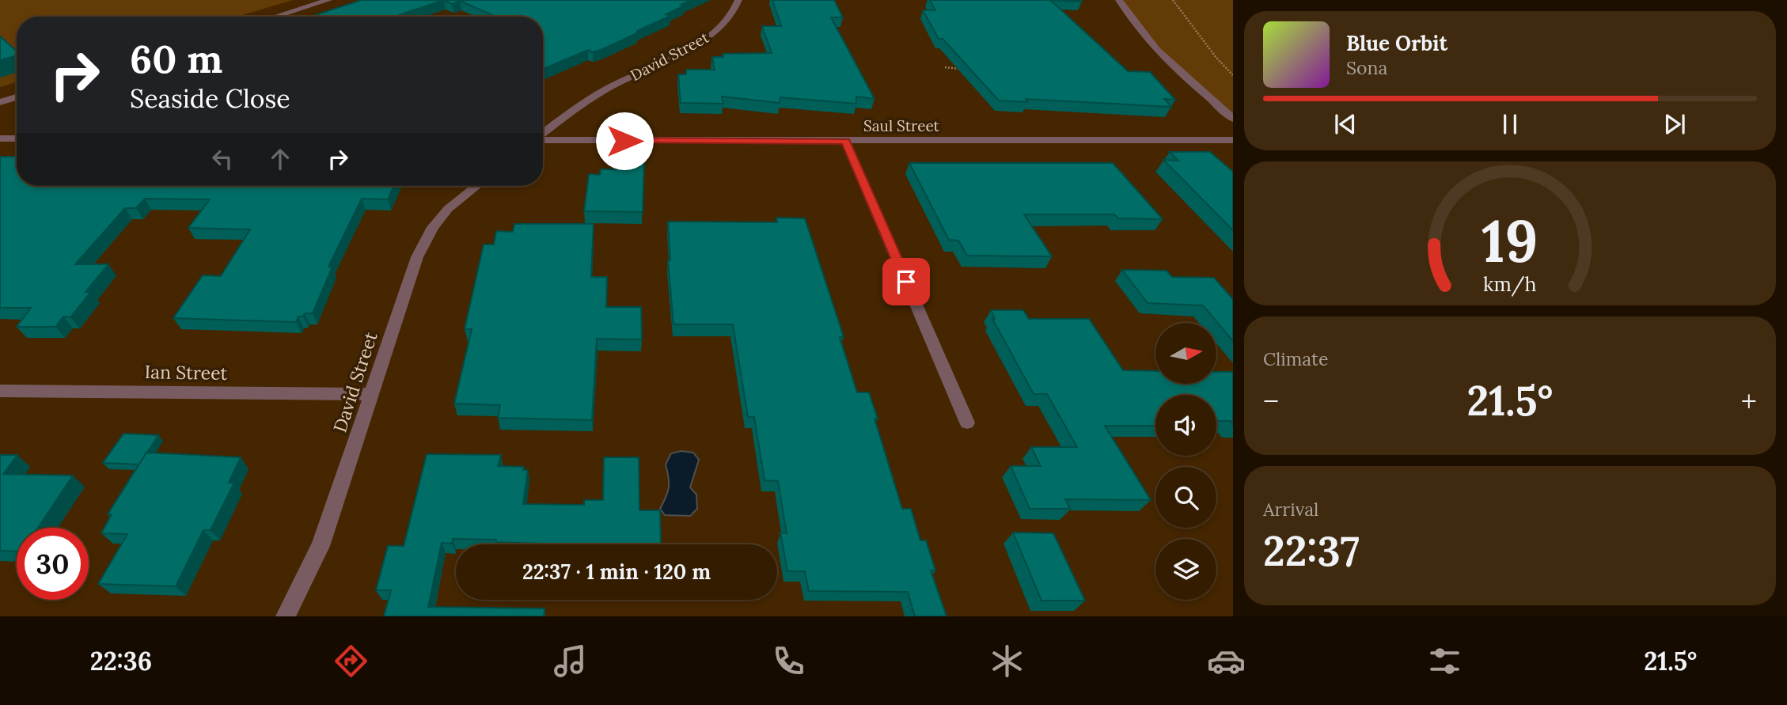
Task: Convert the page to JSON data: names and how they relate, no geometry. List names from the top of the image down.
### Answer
{
  "streets": {
    "street": ["David Street", "Saul Street", "Ian Street"]
  },
  "crossings": [
    ["David Street", "Ian Street"]
  ],
  "north": "right",
  "page": {
    "turn": ["60 m", "Seaside Close"],
    "song": ["Blue Orbit", "Sona"],
    "tile": [
      "Climate",
      ["Arrival", "22:37"]
    ],
    "heat": ["−", "21.5°", "+"],
    "limit": "30",
    "trip": "22:37 · 1 min · 120 m",
    "tabs": ["22:36", "21.5°"],
    "gauge": ["19", "km/h"]
  }
}
